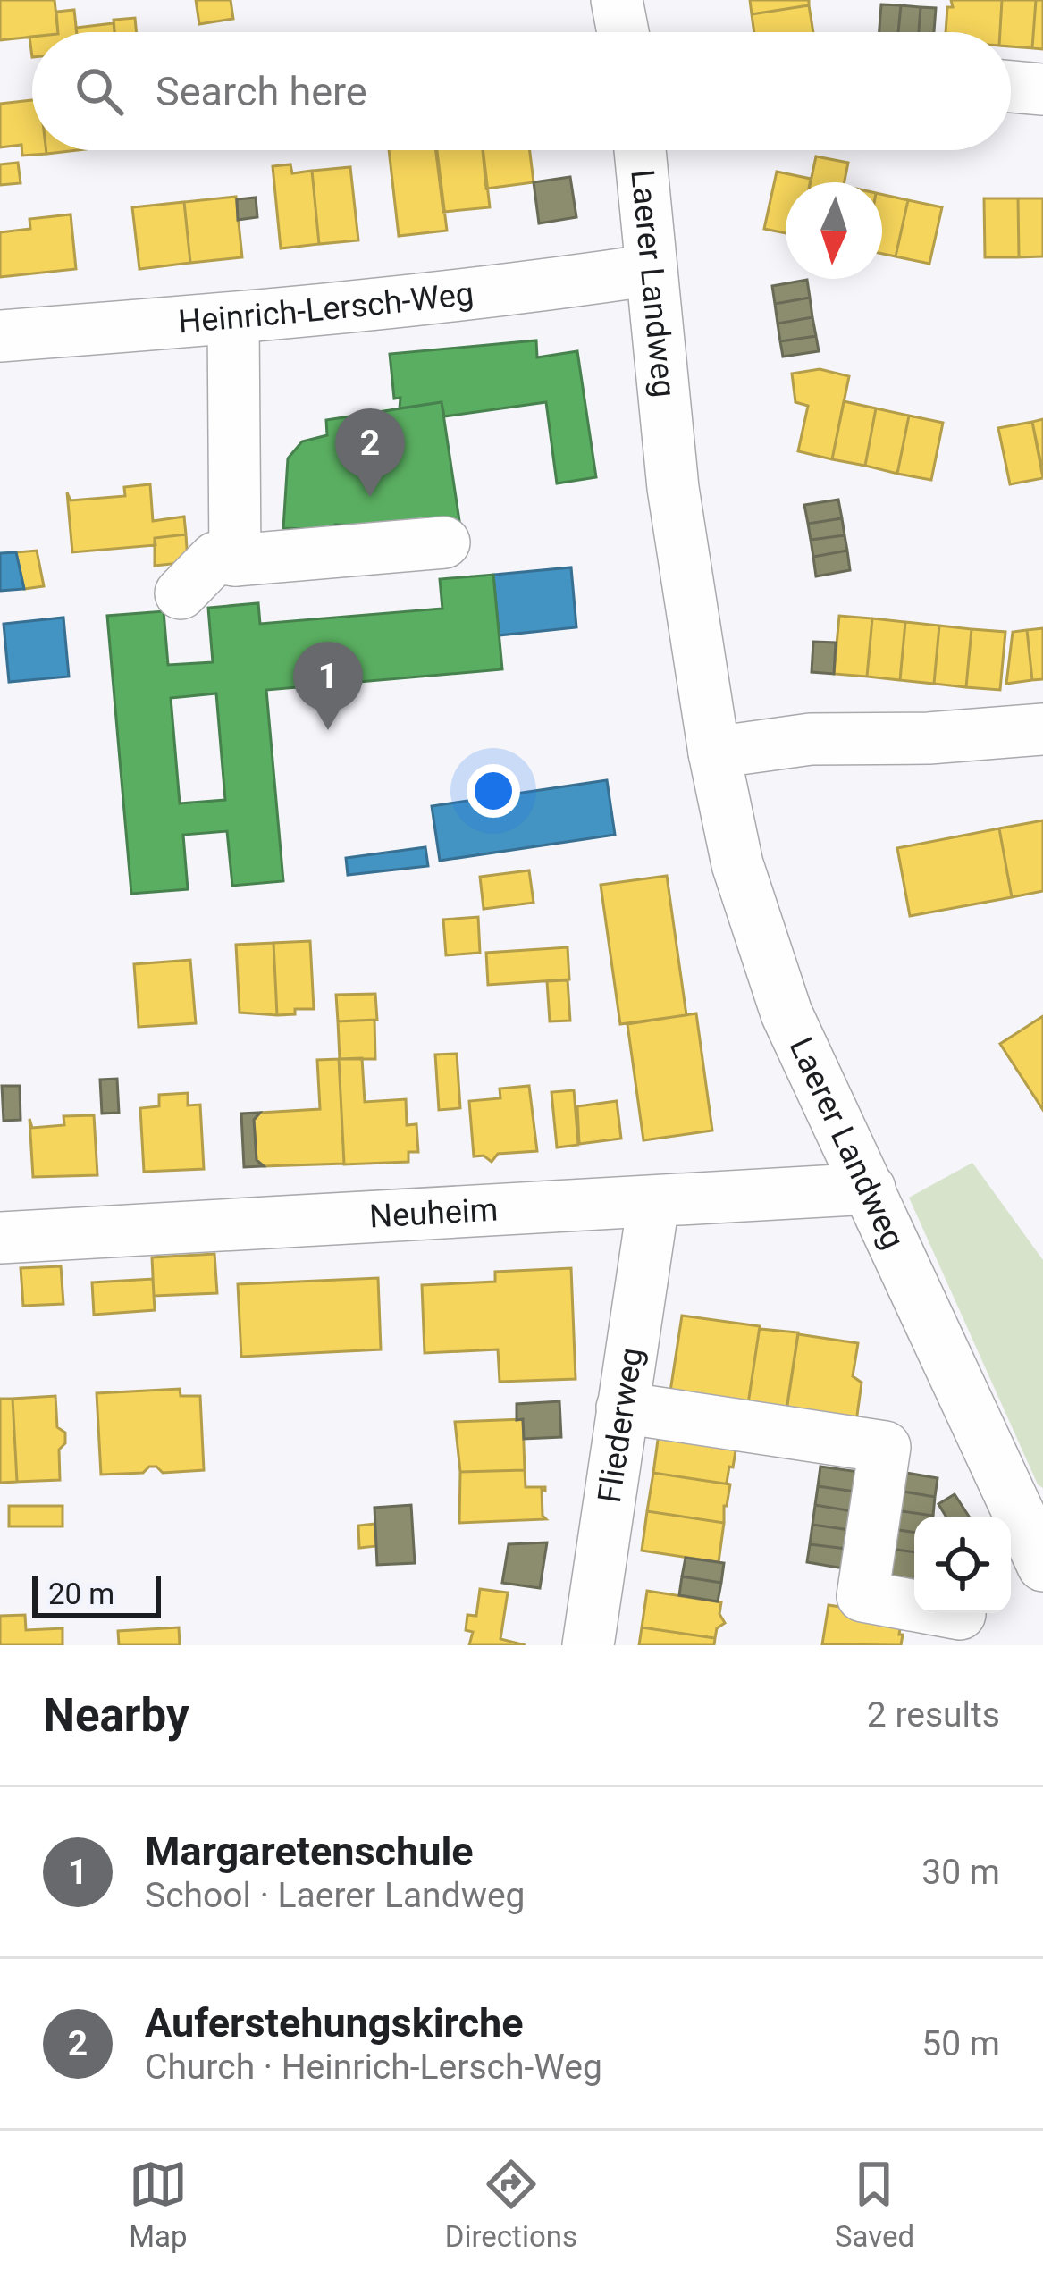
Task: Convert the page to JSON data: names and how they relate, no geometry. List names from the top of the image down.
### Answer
{
  "streets": {
    "street": [
      "Laerer Landweg",
      "Heinrich-Lersch-Weg",
      "Neuheim",
      "Fliederweg"
    ]
  },
  "crossings": [
    ["Laerer Landweg", "Heinrich-Lersch-Weg"],
    ["Laerer Landweg", "Neuheim"],
    ["Neuheim", "Fliederweg"]
  ],
  "scale_bar": "20 m",
  "north": "bottom",
  "page": {
    "search": "Search here",
    "pins": ["2", "1"],
    "scale": "20 m",
    "heading": ["Nearby", "2 results"],
    "list": [
      {
        "mark": "1",
        "name": "Margaretenschule",
        "note": "School · Laerer Landweg",
        "value": "30 m"
      },
      {
        "mark": "2",
        "name": "Auferstehungskirche",
        "note": "Church · Heinrich-Lersch-Weg",
        "value": "50 m"
      }
    ],
    "nav": ["Map", "Directions", "Saved"]
  }
}
